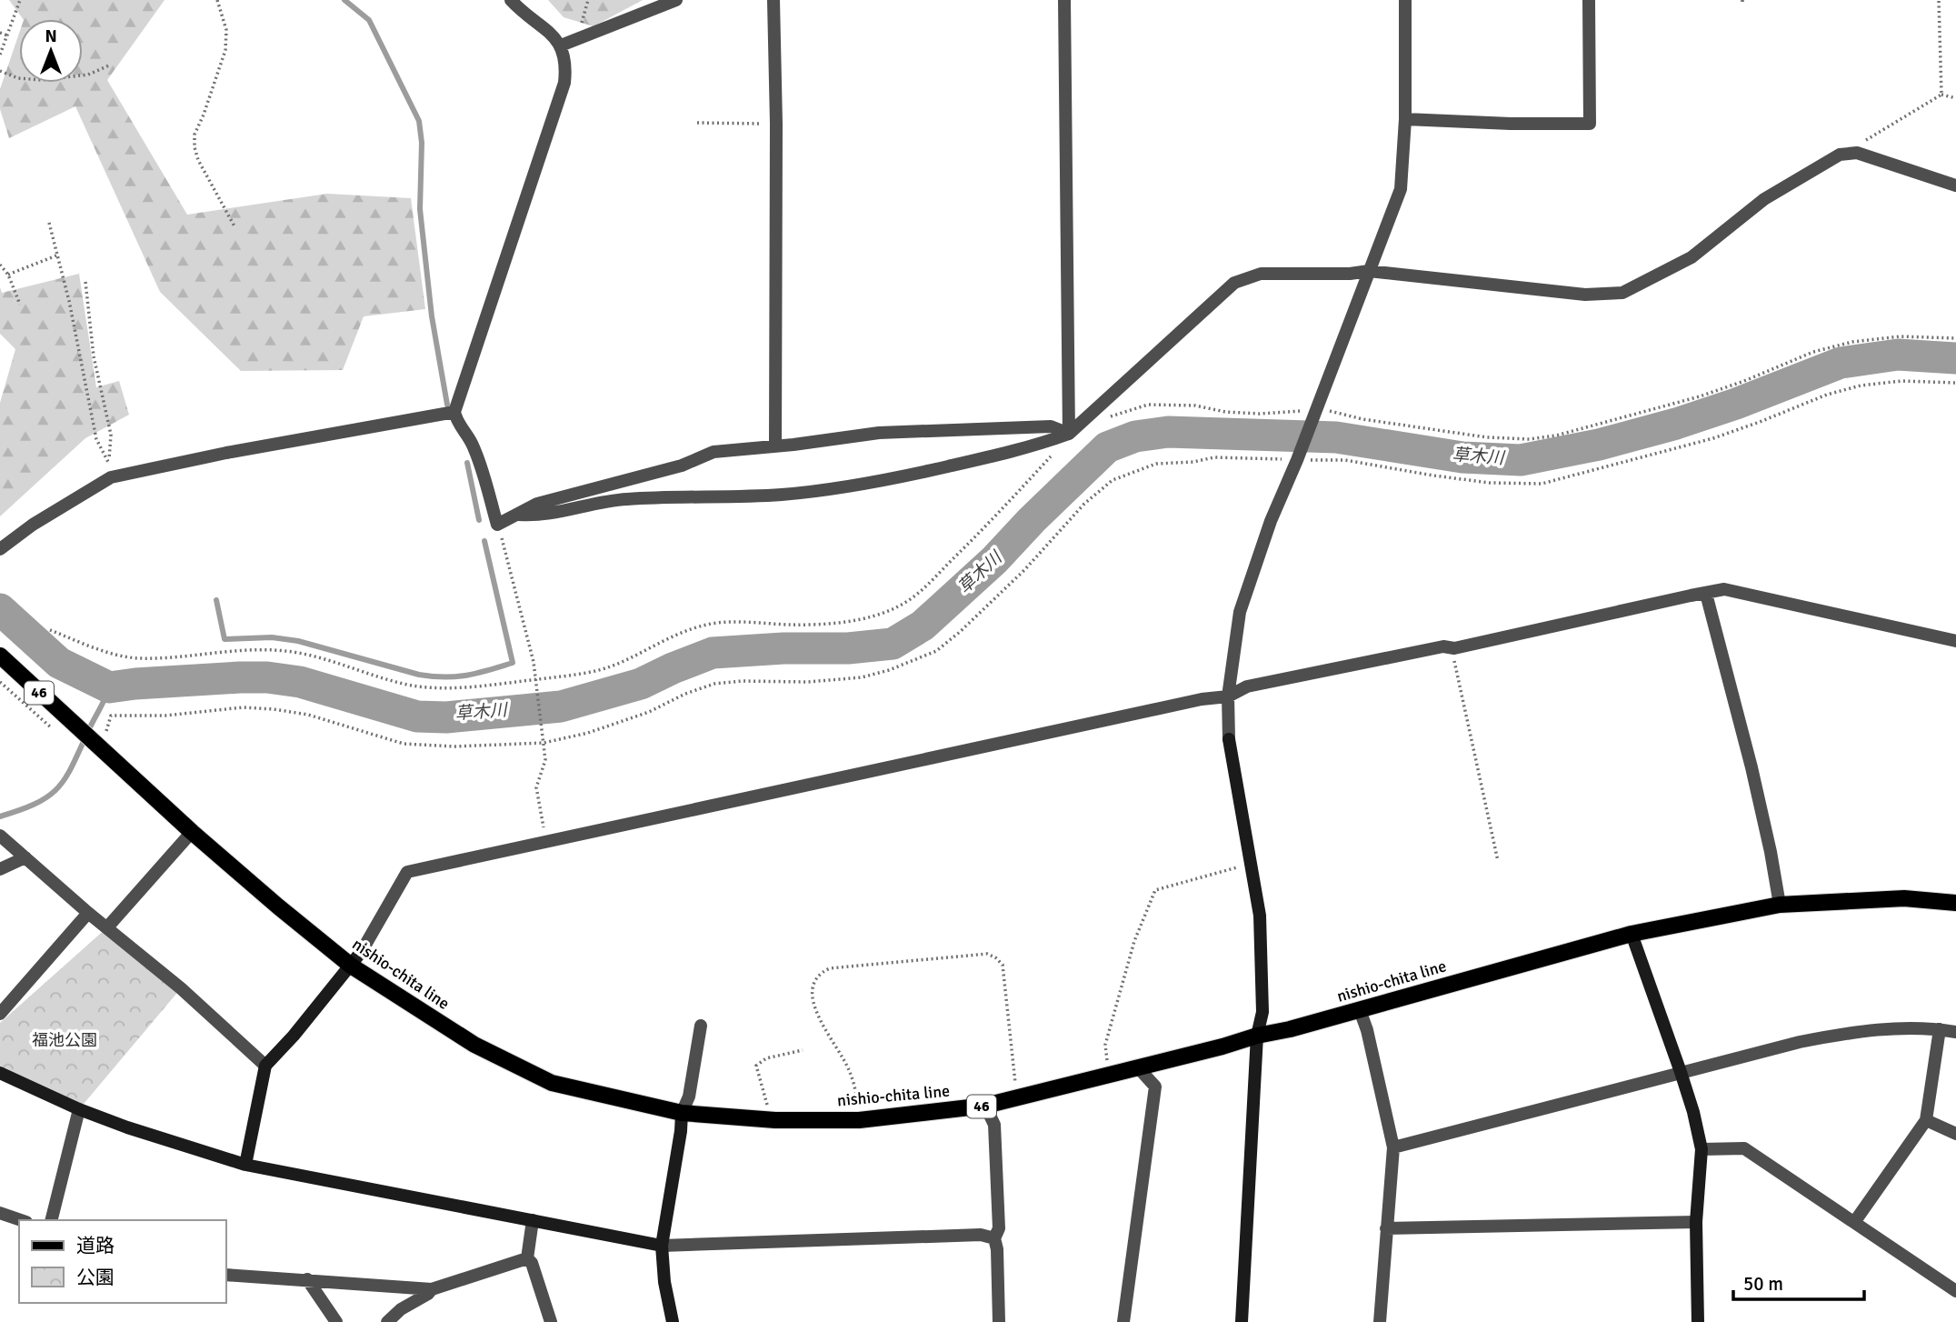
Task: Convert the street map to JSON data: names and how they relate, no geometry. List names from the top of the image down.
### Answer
{
  "streets": {
    "main road": ["46", "nishio-chita line"]
  },
  "water": ["草木川"],
  "parks": ["福池公園"],
  "legend": ["道路", "公園"],
  "scale_bar": "50 m",
  "north": "top"
}
